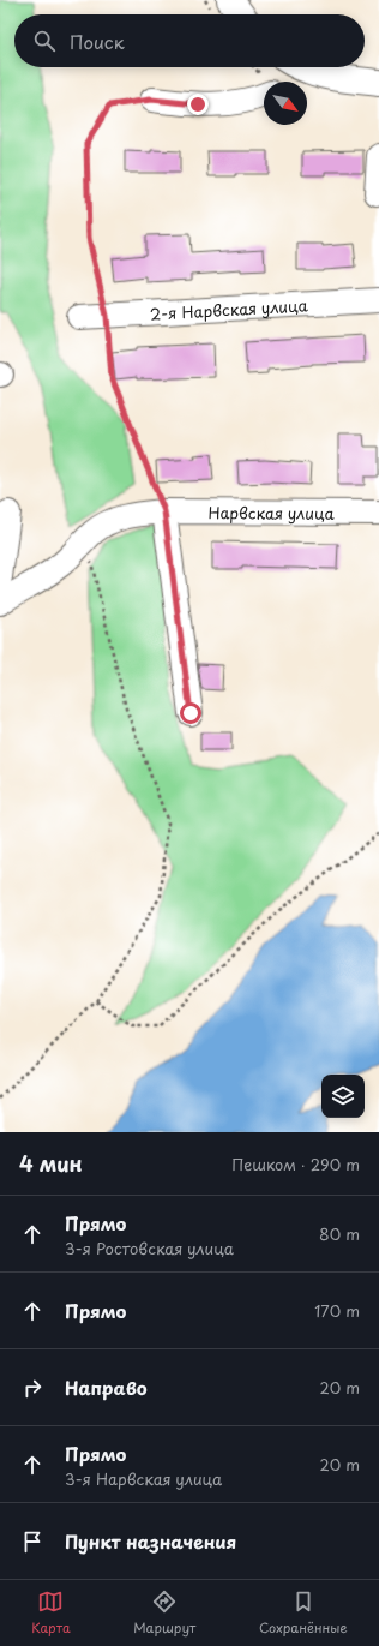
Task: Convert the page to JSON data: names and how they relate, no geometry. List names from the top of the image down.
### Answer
{
  "streets": {
    "street": ["2-я Нарвская улица", "Нарвская улица"]
  },
  "north": "bottom right",
  "page": {
    "search": "Поиск",
    "heading": ["4 мин", "Пешком · 290 m"],
    "list": [
      ["Прямо", "3-я Ростовская улица", "80 m"],
      ["Прямо", "170 m"],
      ["Направо", "20 m"],
      ["Прямо", "3-я Нарвская улица", "20 m"],
      "Пункт назначения"
    ],
    "nav": ["Карта", "Маршрут", "Сохранённые"]
  }
}
